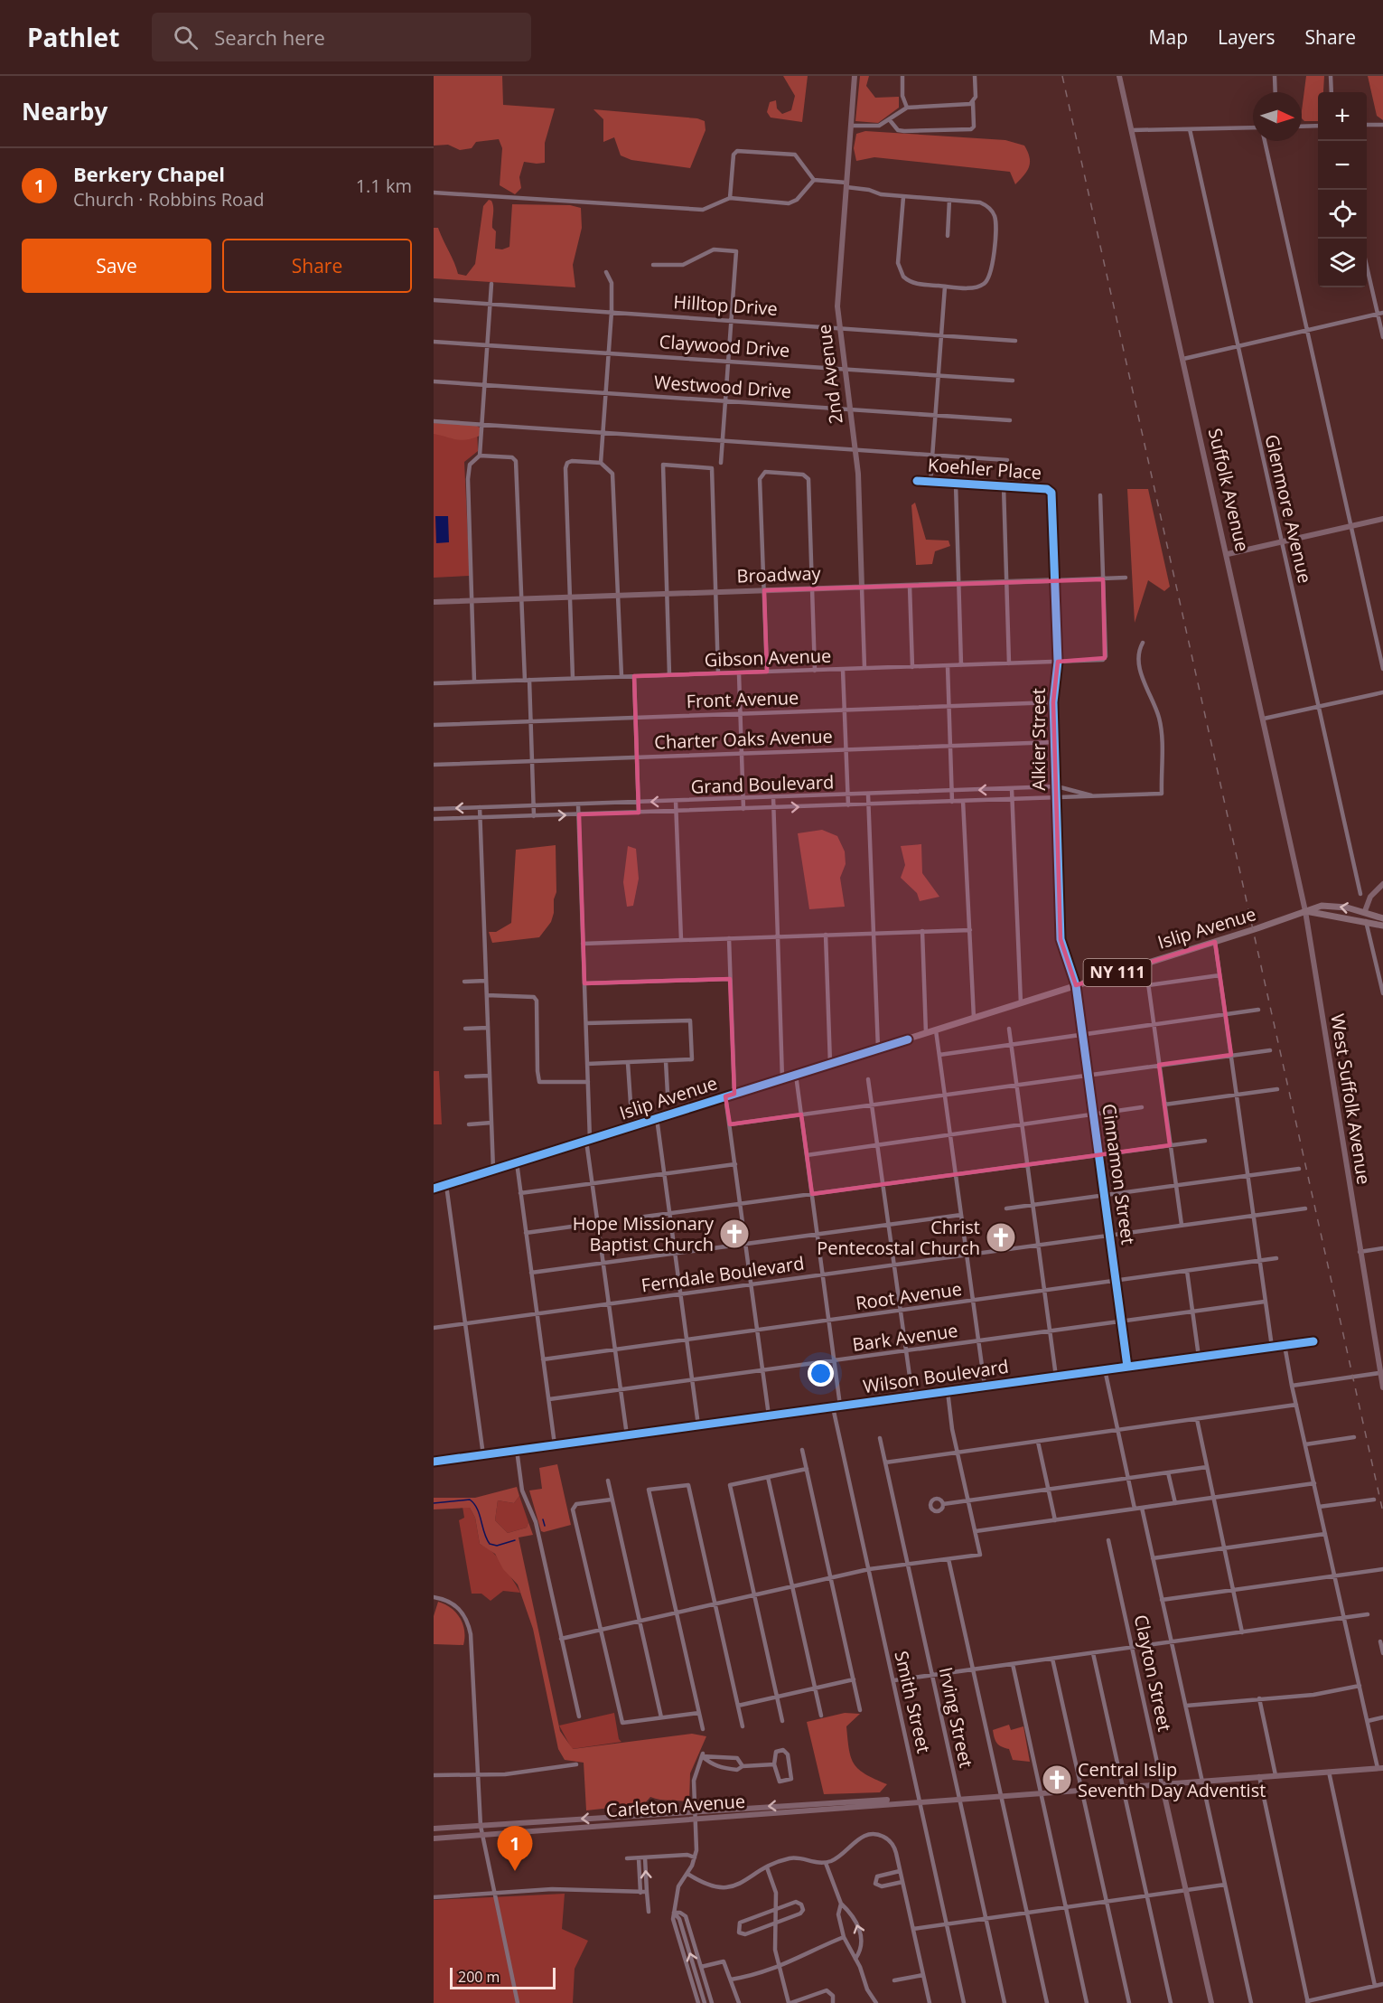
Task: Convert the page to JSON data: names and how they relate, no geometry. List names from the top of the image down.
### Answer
{
  "streets": {
    "main road": [
      "2nd Avenue",
      "Suffolk Avenue",
      "Broadway",
      "Alkier Street",
      "Islip Avenue",
      "NY 111",
      "West Suffolk Avenue",
      "Clayton Street",
      "Carleton Avenue"
    ],
    "street": [
      "Hilltop Drive",
      "Claywood Drive",
      "Westwood Drive",
      "Koehler Place",
      "Glenmore Avenue",
      "Gibson Avenue",
      "Front Avenue",
      "Charter Oaks Avenue",
      "Grand Boulevard",
      "Cinnamon Street",
      "Ferndale Boulevard",
      "Root Avenue",
      "Bark Avenue",
      "Wilson Boulevard",
      "Smith Street",
      "Irving Street"
    ]
  },
  "crossings": [
    ["Hilltop Drive", "2nd Avenue"],
    ["Claywood Drive", "2nd Avenue"],
    ["2nd Avenue", "Westwood Drive"],
    ["2nd Avenue", "Broadway"],
    ["2nd Avenue", "Gibson Avenue"],
    ["Koehler Place", "Alkier Street"],
    ["Suffolk Avenue", "Islip Avenue"],
    ["Suffolk Avenue", "NY 111"],
    ["Suffolk Avenue", "West Suffolk Avenue"],
    ["Broadway", "Gibson Avenue"],
    ["Broadway", "Alkier Street"],
    ["Gibson Avenue", "Alkier Street"],
    ["Front Avenue", "Alkier Street"],
    ["Charter Oaks Avenue", "Alkier Street"],
    ["Alkier Street", "Grand Boulevard"],
    ["Alkier Street", "Islip Avenue"],
    ["Alkier Street", "Cinnamon Street"],
    ["Islip Avenue", "NY 111"],
    ["Islip Avenue", "West Suffolk Avenue"],
    ["Islip Avenue", "Cinnamon Street"],
    ["NY 111", "West Suffolk Avenue"],
    ["Cinnamon Street", "Ferndale Boulevard"],
    ["Cinnamon Street", "Root Avenue"],
    ["Cinnamon Street", "Bark Avenue"],
    ["Cinnamon Street", "Wilson Boulevard"],
    ["Wilson Boulevard", "Smith Street"],
    ["Clayton Street", "Carleton Avenue"],
    ["Smith Street", "Carleton Avenue"],
    ["Irving Street", "Carleton Avenue"]
  ],
  "places": {
    "church": ["Hope Missionary Baptist Church", "Christ Pentecostal Church", "Central Islip Seventh Day Adventist"]
  },
  "scale_bar": "200 m",
  "north": "right",
  "page": {
    "header": "Pathlet",
    "search": "Search here",
    "nav": ["Map", "Layers", "Share"],
    "heading": "Nearby",
    "map_buttons": ["+", "−"],
    "list": [
      {
        "mark": "1",
        "name": "Berkery Chapel",
        "note": "Church · Robbins Road",
        "value": "1.1 km"
      }
    ],
    "buttons": ["Save", "Share"],
    "pins": "1",
    "scale": "200 m"
  }
}
